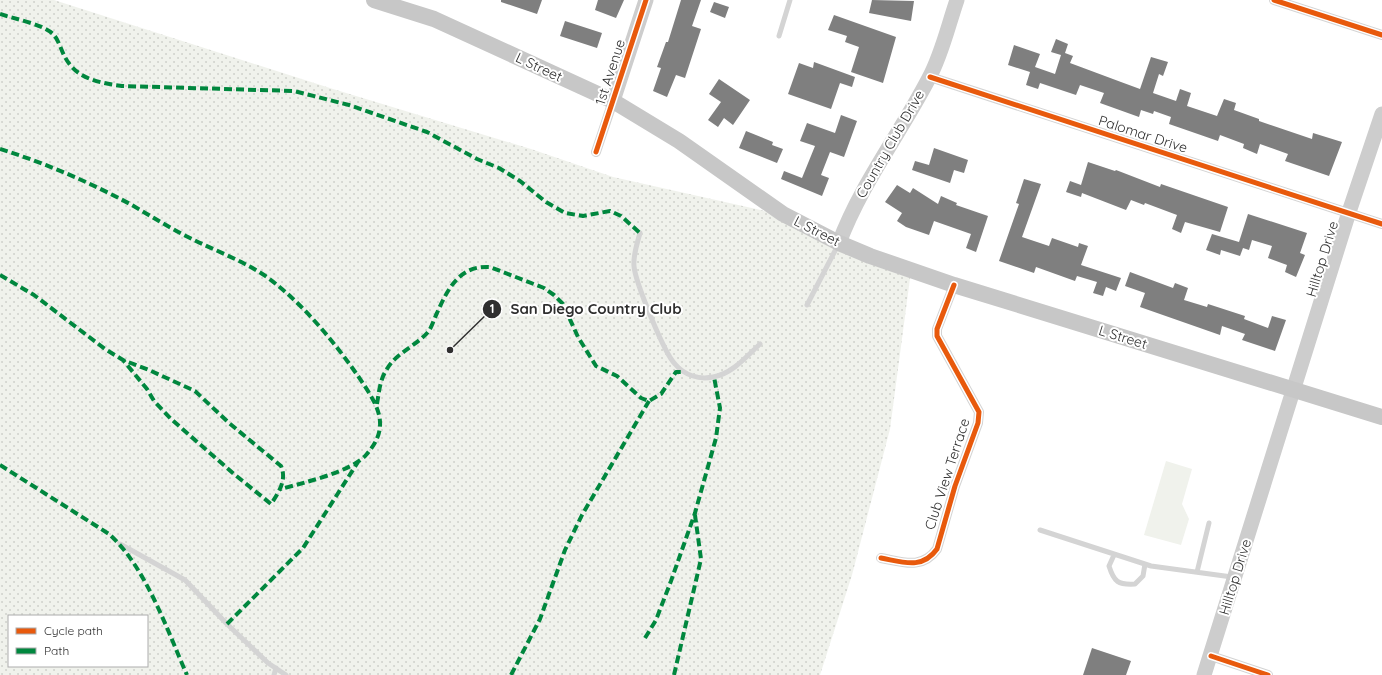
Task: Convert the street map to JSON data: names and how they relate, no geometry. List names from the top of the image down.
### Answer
{
  "streets": {
    "main road": [
      "L Street",
      "1st Avenue",
      "Country Club Drive",
      "Hilltop Drive"
    ],
    "street": ["Palomar Drive", "Club View Terrace"]
  },
  "crossings": [
    ["L Street", "1st Avenue"],
    ["L Street", "Country Club Drive"],
    ["L Street", "Hilltop Drive"],
    ["L Street", "Club View Terrace"],
    ["Palomar Drive", "Country Club Drive"],
    ["Palomar Drive", "Hilltop Drive"]
  ],
  "places": ["San Diego Country Club"],
  "legend": ["Cycle path", "Path"]
}
